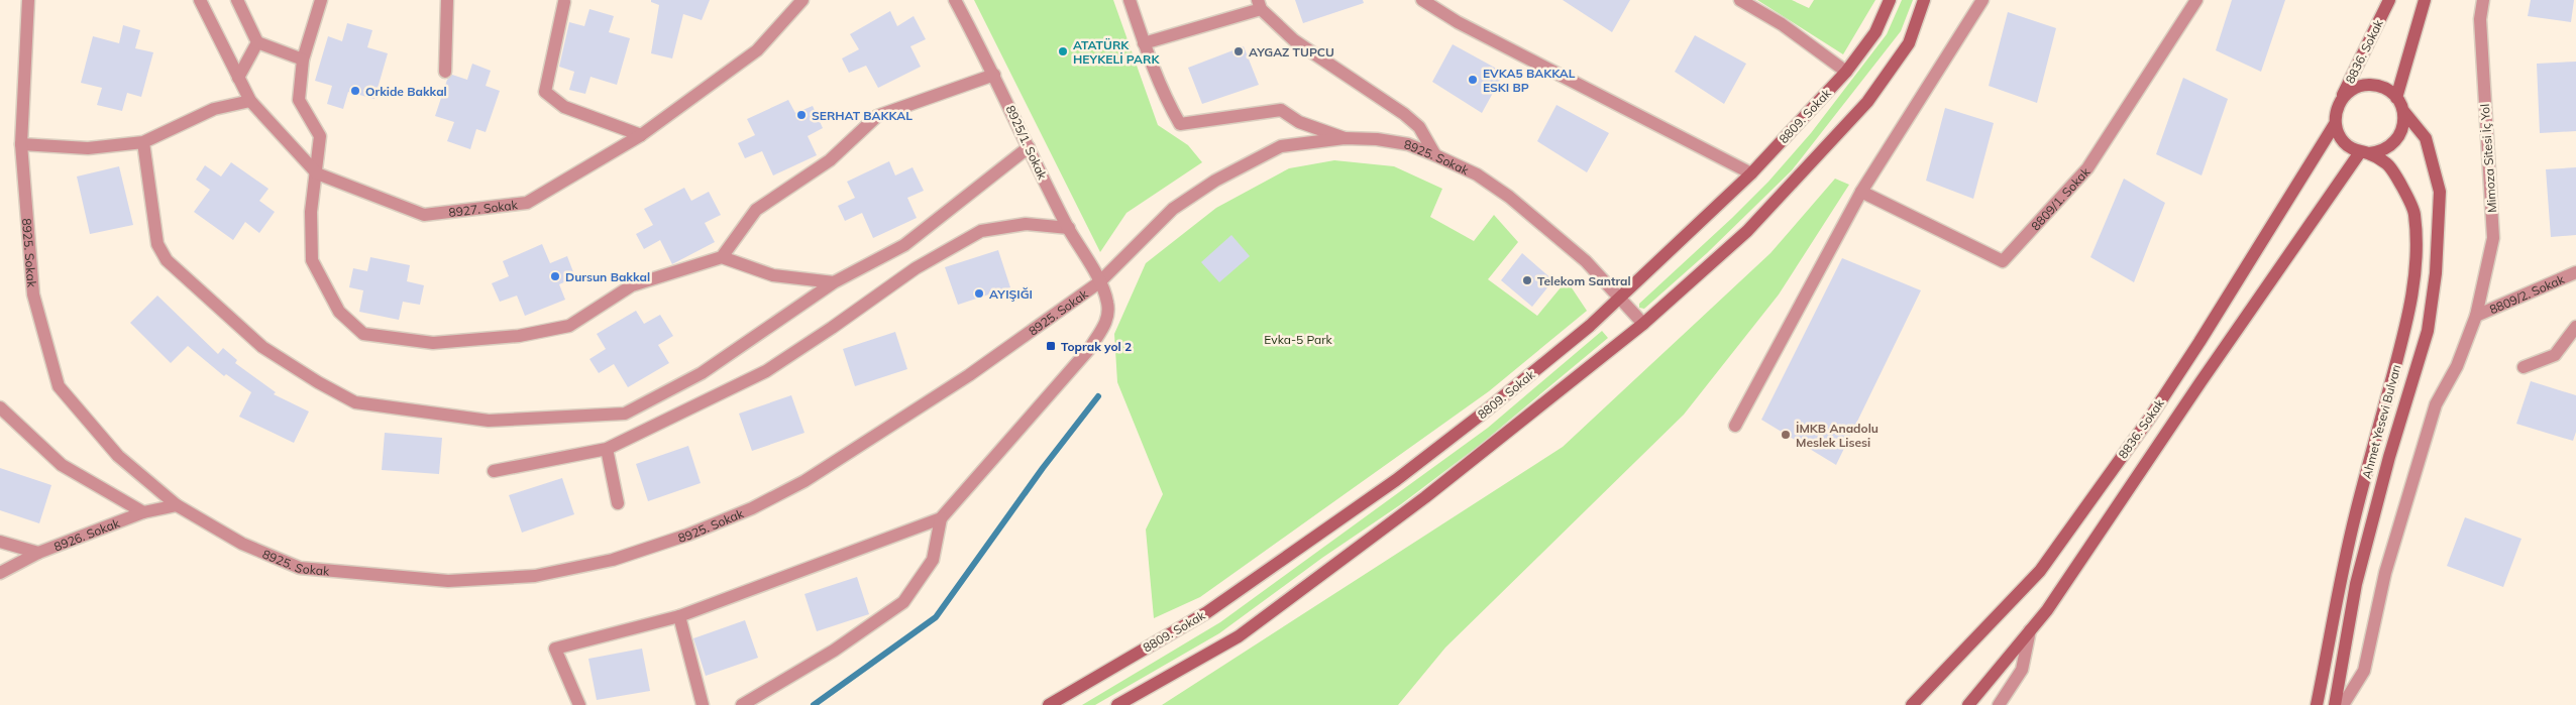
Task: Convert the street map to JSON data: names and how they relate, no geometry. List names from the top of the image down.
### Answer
{
  "streets": {
    "street": [
      "8836. Sokak",
      "8809. Sokak",
      "8925/1. Sokak",
      "8925. Sokak",
      "Mimoza Sitesi İç Yol",
      "8809/1. Sokak",
      "8927. Sokak",
      "8809/2. Sokak",
      "Ahmet Yesevi Bulvarı",
      "8926. Sokak"
    ]
  },
  "crossings": [
    ["8836. Sokak", "Ahmet Yesevi Bulvarı"],
    ["8809. Sokak", "8925. Sokak"],
    ["8925/1. Sokak", "8925. Sokak"],
    ["8925. Sokak", "8926. Sokak"],
    ["Mimoza Sitesi İç Yol", "8809/2. Sokak"]
  ],
  "parks": ["Evka-5 Park"],
  "places": {
    "other": [
      "ATATÜRK HEYKELİ PARK",
      "AYGAZ TUPCU",
      "EVKA5 BAKKAL ESKI BP",
      "Orkide Bakkal",
      "SERHAT BAKKAL",
      "Dursun Bakkal",
      "Telekom Santral",
      "AYIŞIĞI",
      "İMKB Anadolu Meslek Lisesi"
    ],
    "transit": ["Toprak yol 2"]
  }
}
